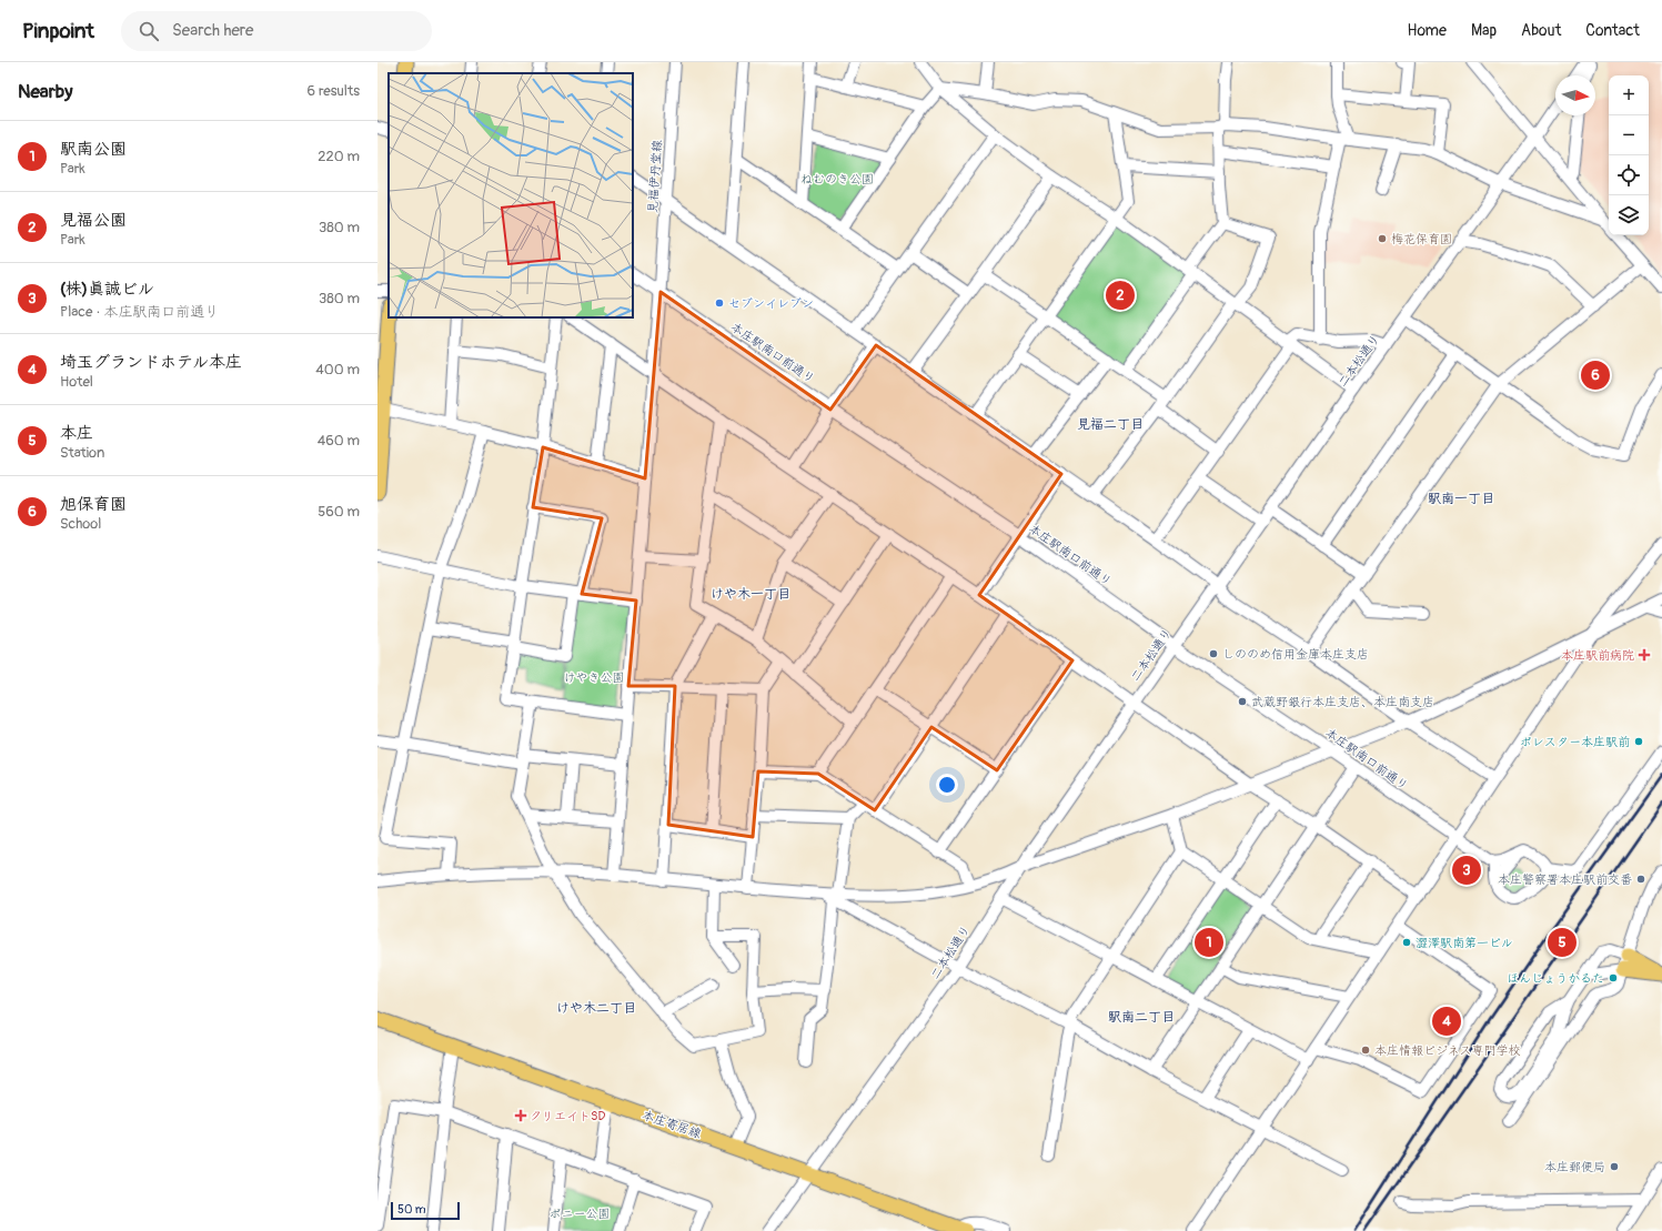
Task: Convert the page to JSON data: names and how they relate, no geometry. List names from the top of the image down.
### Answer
{
  "streets": {
    "main road": ["本庄寄居線"],
    "street": ["見福伊丹堂線", "本庄駅南口前通り", "二本松通り"]
  },
  "crossings": [
    ["見福伊丹堂線", "本庄駅南口前通り"],
    ["本庄駅南口前通り", "二本松通り"],
    ["二本松通り", "本庄寄居線"]
  ],
  "districts": [
    "見福二丁目",
    "駅南一丁目",
    "けや木一丁目",
    "けや木二丁目",
    "駅南二丁目"
  ],
  "parks": ["ねむのき公園", "けやき公園", "ポニー公園"],
  "places": {
    "other": [
      "梅花保育園",
      "セブンイレブン",
      "しののめ信用金庫本庄支店",
      "武蔵野銀行本庄支店、本庄南支店",
      "ポレスター本庄駅前",
      "本庄警察署本庄駅前交番",
      "澀澤駅南第一ビル",
      "ほんじょうかるた",
      "本庄情報ビジネス専門学校",
      "本庄郵便局"
    ],
    "health": ["本庄駅前病院", "クリエイトSD"]
  },
  "scale_bar": "50 m",
  "north": "right",
  "page": {
    "header": "Pinpoint",
    "search": "Search here",
    "nav": [
      "Home",
      "Map",
      "About",
      "Contact"
    ],
    "heading": ["Nearby", "6 results"],
    "map_buttons": ["+", "−"],
    "list": [
      {
        "mark": "1",
        "name": "駅南公園",
        "note": "Park",
        "value": "220 m"
      },
      {
        "mark": "2",
        "name": "見福公園",
        "note": "Park",
        "value": "380 m"
      },
      {
        "mark": "3",
        "name": "(株)眞誠ビル",
        "note": "Place · 本庄駅南口前通り",
        "value": "380 m"
      },
      {
        "mark": "4",
        "name": "埼玉グランドホテル本庄",
        "note": "Hotel",
        "value": "400 m"
      },
      {
        "mark": "5",
        "name": "本庄",
        "note": "Station",
        "value": "460 m"
      },
      {
        "mark": "6",
        "name": "旭保育園",
        "note": "School",
        "value": "560 m"
      }
    ],
    "pins": [
      "2",
      "6",
      "3",
      "1",
      "5",
      "4"
    ],
    "scale": "50 m"
  }
}
